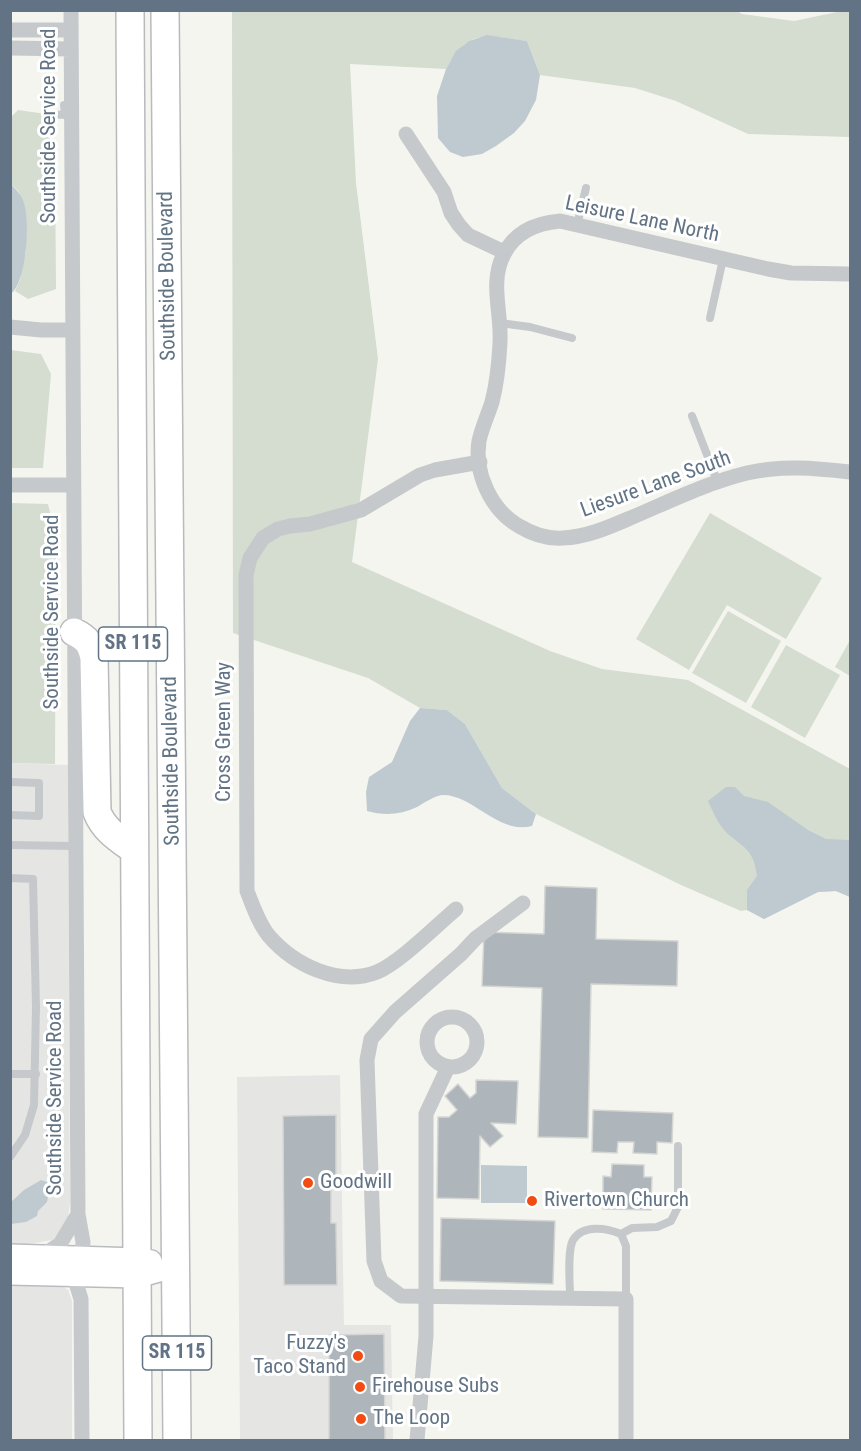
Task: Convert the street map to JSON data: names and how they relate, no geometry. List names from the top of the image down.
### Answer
{
  "streets": {
    "highway": ["Southside Boulevard", "SR 115"],
    "street": [
      "Southside Service Road",
      "Leisure Lane North",
      "Liesure Lane South",
      "Cross Green Way"
    ]
  },
  "crossings": [
    ["Liesure Lane South", "Cross Green Way"]
  ],
  "places": [
    "Goodwill",
    "Rivertown Church",
    "Fuzzy's Taco Stand",
    "Firehouse Subs",
    "The Loop"
  ]
}
